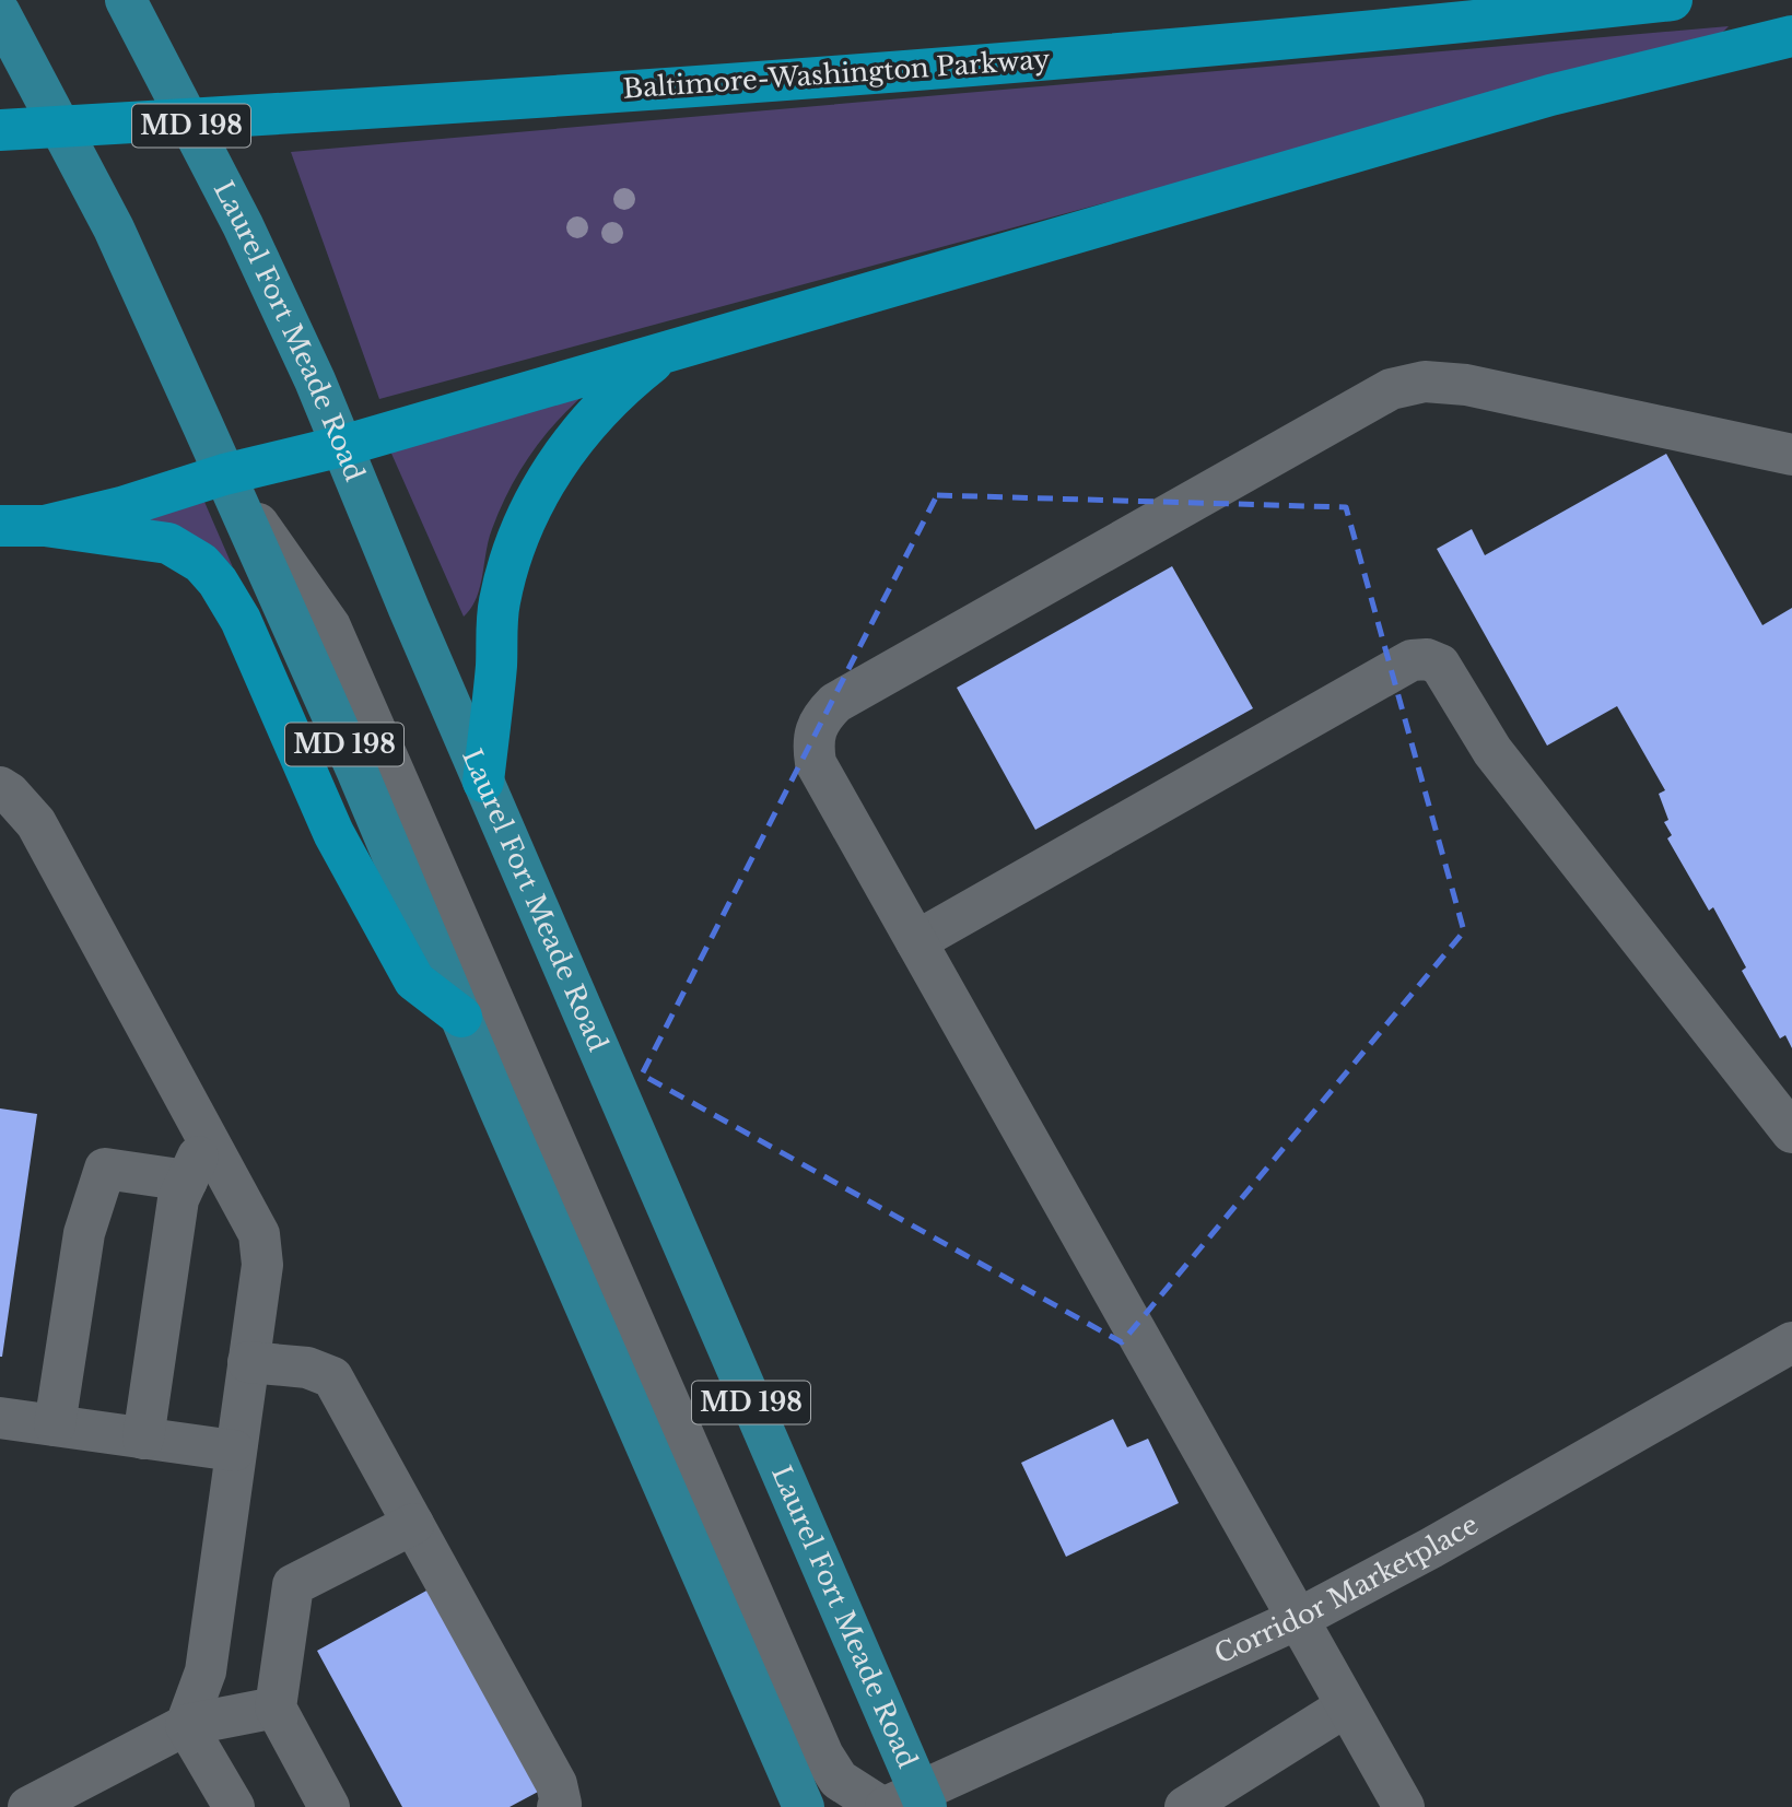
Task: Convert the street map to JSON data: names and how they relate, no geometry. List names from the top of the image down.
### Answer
{
  "streets": {
    "highway": ["Baltimore-Washington Parkway"],
    "main road": ["MD 198", "Laurel Fort Meade Road"],
    "street": ["Corridor Marketplace"]
  },
  "crossings": [
    ["Laurel Fort Meade Road", "Corridor Marketplace"]
  ]
}
